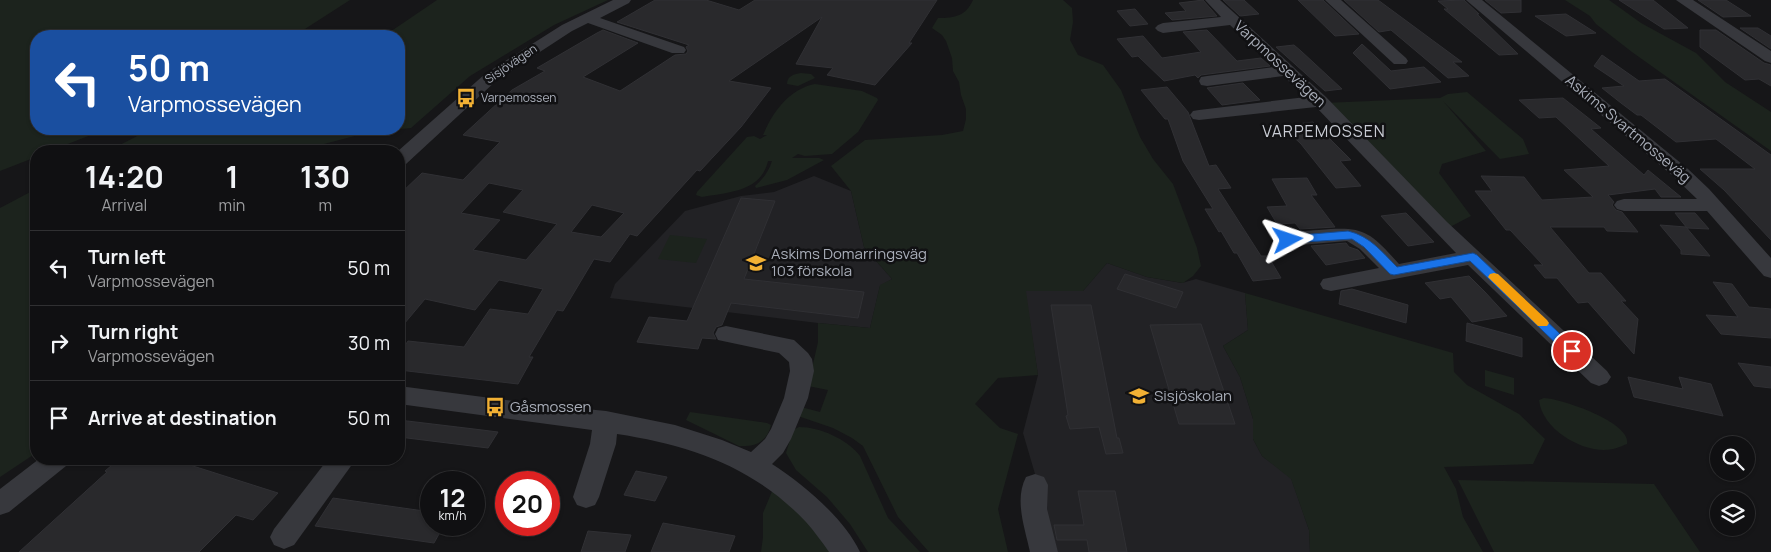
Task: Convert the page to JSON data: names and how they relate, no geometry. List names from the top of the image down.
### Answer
{
  "streets": {
    "street": ["Sisjövägen", "Varpmossevägen", "Askims Svartmosseväg"]
  },
  "districts": ["VARPEMOSSEN"],
  "places": {
    "bus stop": ["Varpemossen", "Gåsmossen"],
    "school or university": ["Askims Domarringsväg 103 förskola", "Sisjöskolan"]
  },
  "page": {
    "turn": ["50 m", "Varpmossevägen"],
    "eta": [
      "14:20",
      "Arrival",
      "1",
      "min",
      "130",
      "m"
    ],
    "list": [
      {
        "name": "Turn left",
        "note": "Varpmossevägen",
        "value": "50 m"
      },
      {
        "name": "Turn right",
        "note": "Varpmossevägen",
        "value": "30 m"
      },
      {
        "name": "Arrive at destination",
        "value": "50 m"
      }
    ],
    "speed": "12 km/h",
    "limit": "20"
  }
}
